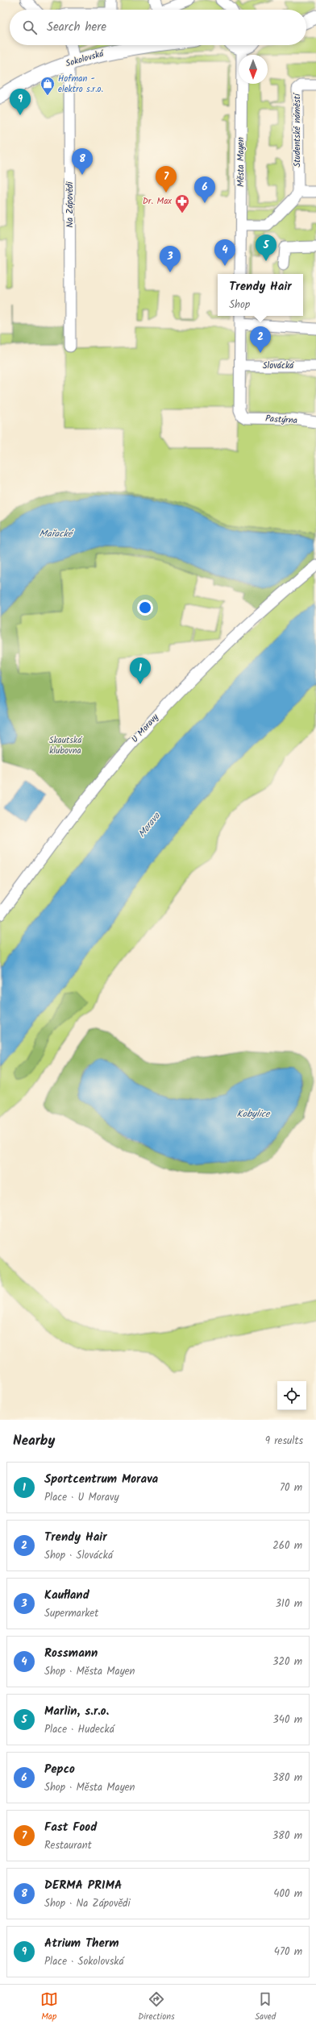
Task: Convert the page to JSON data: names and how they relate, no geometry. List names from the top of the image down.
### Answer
{
  "streets": {
    "main road": ["Sokolovská"],
    "street": [
      "Studentské náměstí",
      "Města Mayen",
      "Na Zápovědi",
      "Slovácká",
      "Pastýrna",
      "U Moravy"
    ]
  },
  "crossings": [
    ["Sokolovská", "Na Zápovědi"],
    ["Slovácká", "Pastýrna"]
  ],
  "water": ["Mařacké", "Morava", "Kobylice"],
  "parks": ["Skautská klubovna"],
  "places": {
    "shop": ["Hofman - elektro s.r.o."],
    "pharmacy": ["Dr. Max"]
  },
  "north": "bottom",
  "page": {
    "search": "Search here",
    "pins": [
      "9",
      "8",
      "7",
      "6",
      "5",
      "4",
      "3",
      "2",
      "1"
    ],
    "popup": ["Trendy Hair", "Shop"],
    "heading": ["Nearby", "9 results"],
    "list": [
      {
        "mark": "1",
        "name": "Sportcentrum Morava",
        "note": "Place · U Moravy",
        "value": "70 m"
      },
      {
        "mark": "2",
        "name": "Trendy Hair",
        "note": "Shop · Slovácká",
        "value": "260 m"
      },
      {
        "mark": "3",
        "name": "Kaufland",
        "note": "Supermarket",
        "value": "310 m"
      },
      {
        "mark": "4",
        "name": "Rossmann",
        "note": "Shop · Města Mayen",
        "value": "320 m"
      },
      {
        "mark": "5",
        "name": "Marlin, s.r.o.",
        "note": "Place · Hudecká",
        "value": "340 m"
      },
      {
        "mark": "6",
        "name": "Pepco",
        "note": "Shop · Města Mayen",
        "value": "380 m"
      },
      {
        "mark": "7",
        "name": "Fast Food",
        "note": "Restaurant",
        "value": "380 m"
      },
      {
        "mark": "8",
        "name": "DERMA PRIMA",
        "note": "Shop · Na Zápovědi",
        "value": "400 m"
      },
      {
        "mark": "9",
        "name": "Atrium Therm",
        "note": "Place · Sokolovská",
        "value": "470 m"
      }
    ],
    "nav": ["Map", "Directions", "Saved"]
  }
}
